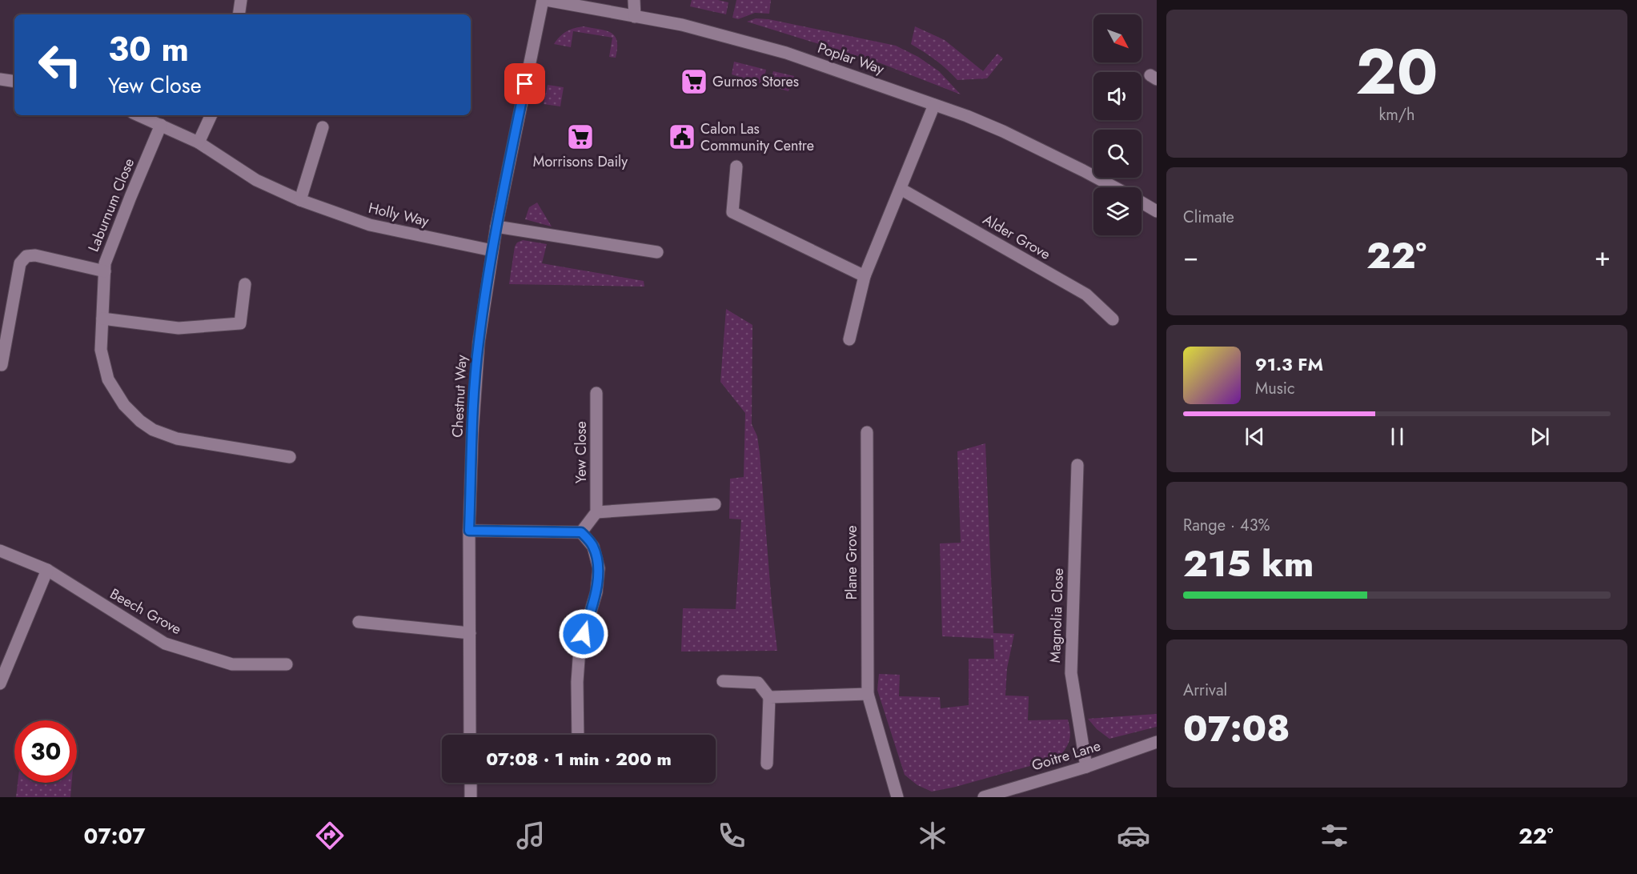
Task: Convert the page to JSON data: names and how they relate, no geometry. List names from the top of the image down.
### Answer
{
  "streets": {
    "street": [
      "Poplar Way",
      "Laburnum Close",
      "Holly Way",
      "Alder Grove",
      "Chestnut Way",
      "Yew Close",
      "Plane Grove",
      "Beech Grove",
      "Magnolia Close",
      "Goitre Lane"
    ]
  },
  "crossings": [
    ["Poplar Way", "Chestnut Way"],
    ["Laburnum Close", "Holly Way"],
    ["Holly Way", "Chestnut Way"],
    ["Magnolia Close", "Goitre Lane"]
  ],
  "places": {
    "supermarket": ["Gurnos Stores", "Morrisons Daily"],
    "public building": ["Calon Las Community Centre"]
  },
  "north": "bottom right",
  "page": {
    "tile": [
      ["20", "km/h"],
      "Climate",
      ["Range · 43%", "215 km"],
      ["Arrival", "07:08"]
    ],
    "turn": ["30 m", "Yew Close"],
    "heat": ["−", "22°", "+"],
    "song": ["91.3 FM", "Music"],
    "limit": "30",
    "trip": "07:08 · 1 min · 200 m",
    "tabs": ["07:07", "22°"]
  }
}
